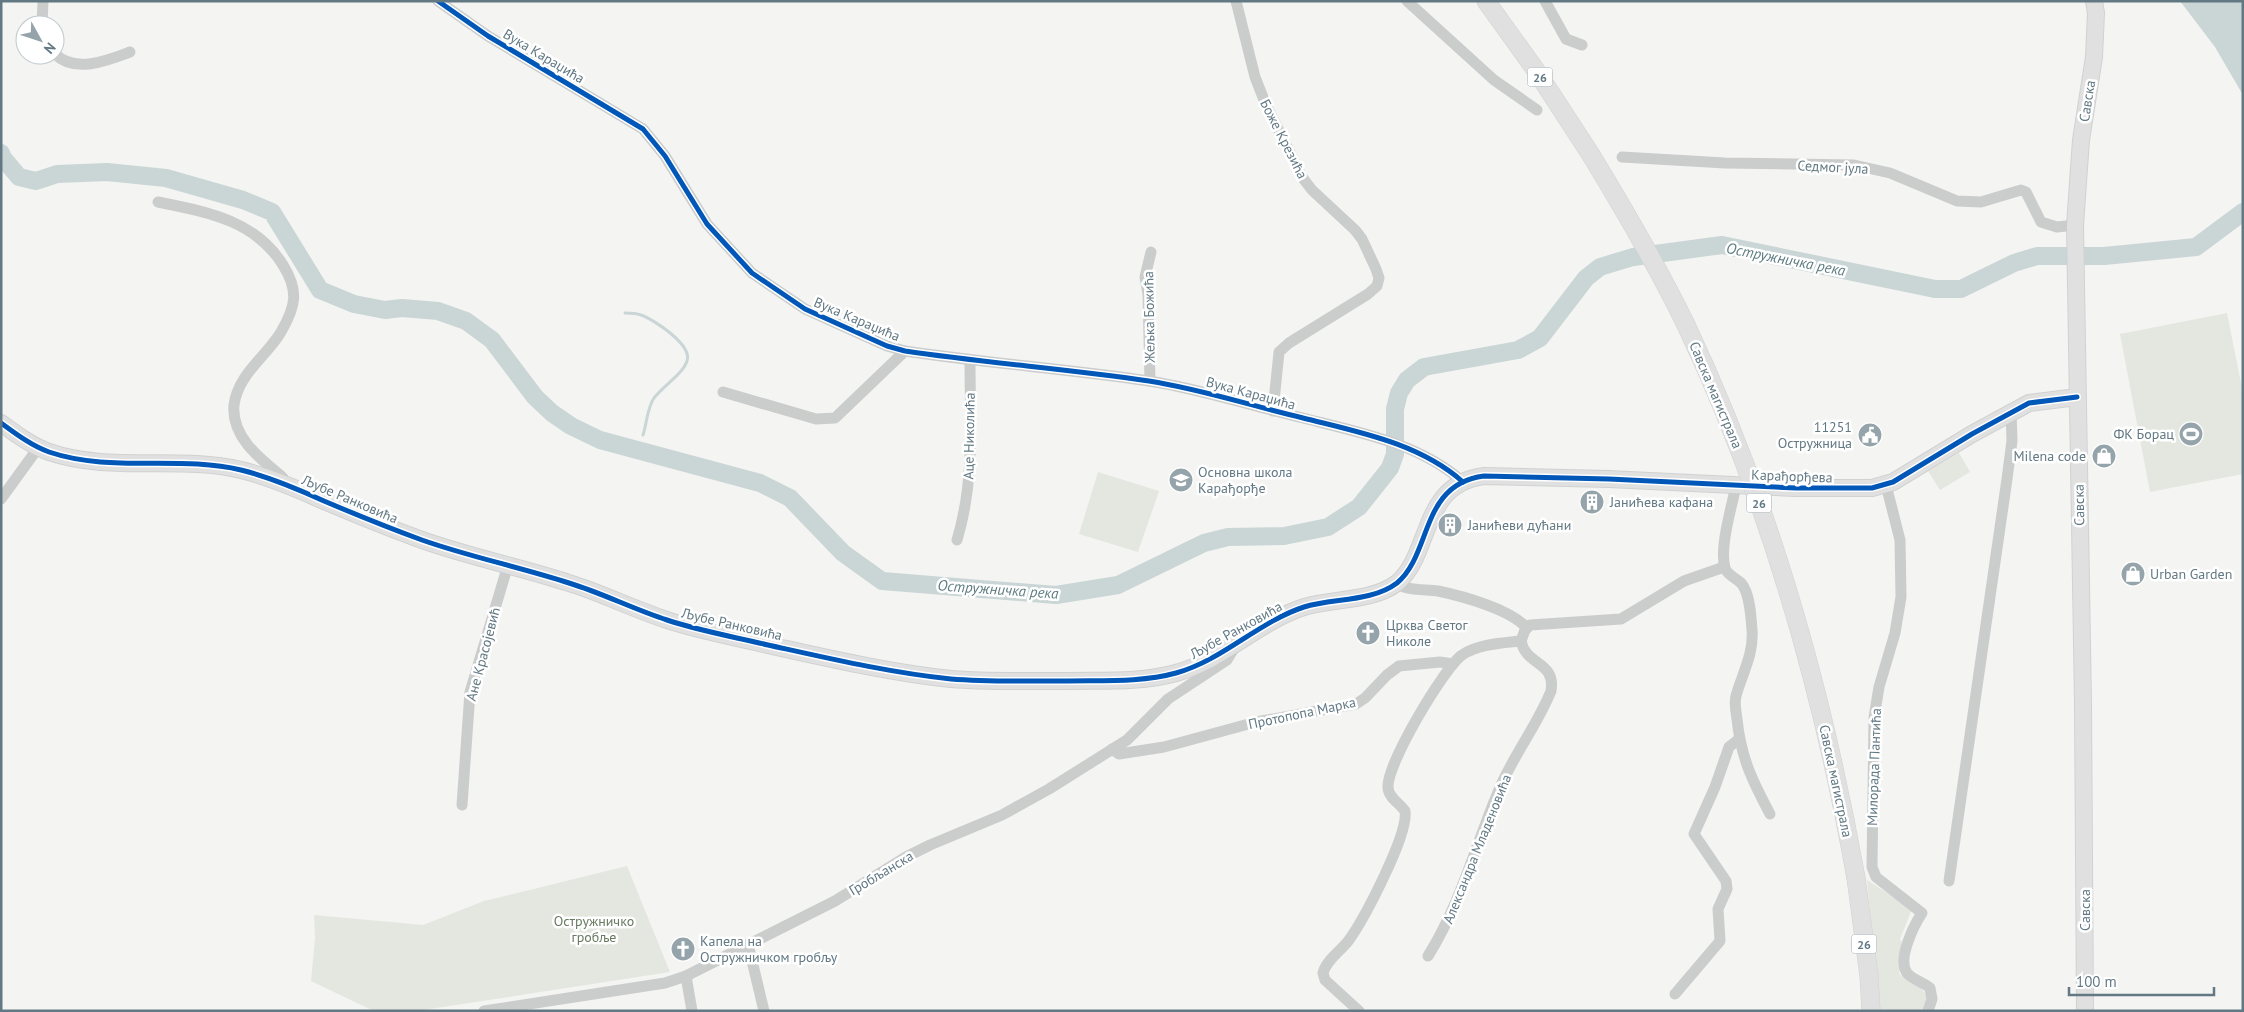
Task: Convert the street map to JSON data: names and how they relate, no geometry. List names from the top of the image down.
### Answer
{
  "streets": {
    "main road": ["26", "Савска магистрала"],
    "street": [
      "Вука Караџића",
      "Савска",
      "Боже Крезића",
      "Седмог јула",
      "Жељка Божића",
      "Аце Николића",
      "Карађорђева",
      "Љубе Ранковића",
      "Ане Красојевић",
      "Протопопа Марка",
      "Милорада Пантића",
      "Александра Младеновића",
      "Гробљанска"
    ]
  },
  "crossings": [
    ["Вука Караџића", "Боже Крезића"],
    ["Вука Караџића", "Жељка Божића"],
    ["Вука Караџића", "Аце Николића"],
    ["Вука Караџића", "Карађорђева"],
    ["Вука Караџића", "Љубе Ранковића"],
    ["Савска", "Седмог јула"],
    ["Савска", "Карађорђева"],
    ["Карађорђева", "Љубе Ранковића"],
    ["Карађорђева", "Милорада Пантића"],
    ["Љубе Ранковића", "Ане Красојевић"],
    ["Љубе Ранковића", "Гробљанска"],
    ["Протопопа Марка", "Гробљанска"]
  ],
  "water": ["Остружничка река"],
  "parks": ["Остружничко гробље"],
  "places": {
    "sports": ["ФК Борац"],
    "public building": ["11251 Остружница"],
    "shop": ["Milena code", "Urban Garden"],
    "school or university": ["Основна школа Карађорђе"],
    "building": ["Јанићева кафана", "Јанићеви дућани"],
    "church": ["Црква Светог Николе", "Капела на Остружничком гробљу"]
  },
  "scale_bar": "100 m",
  "north": "bottom right"
}
